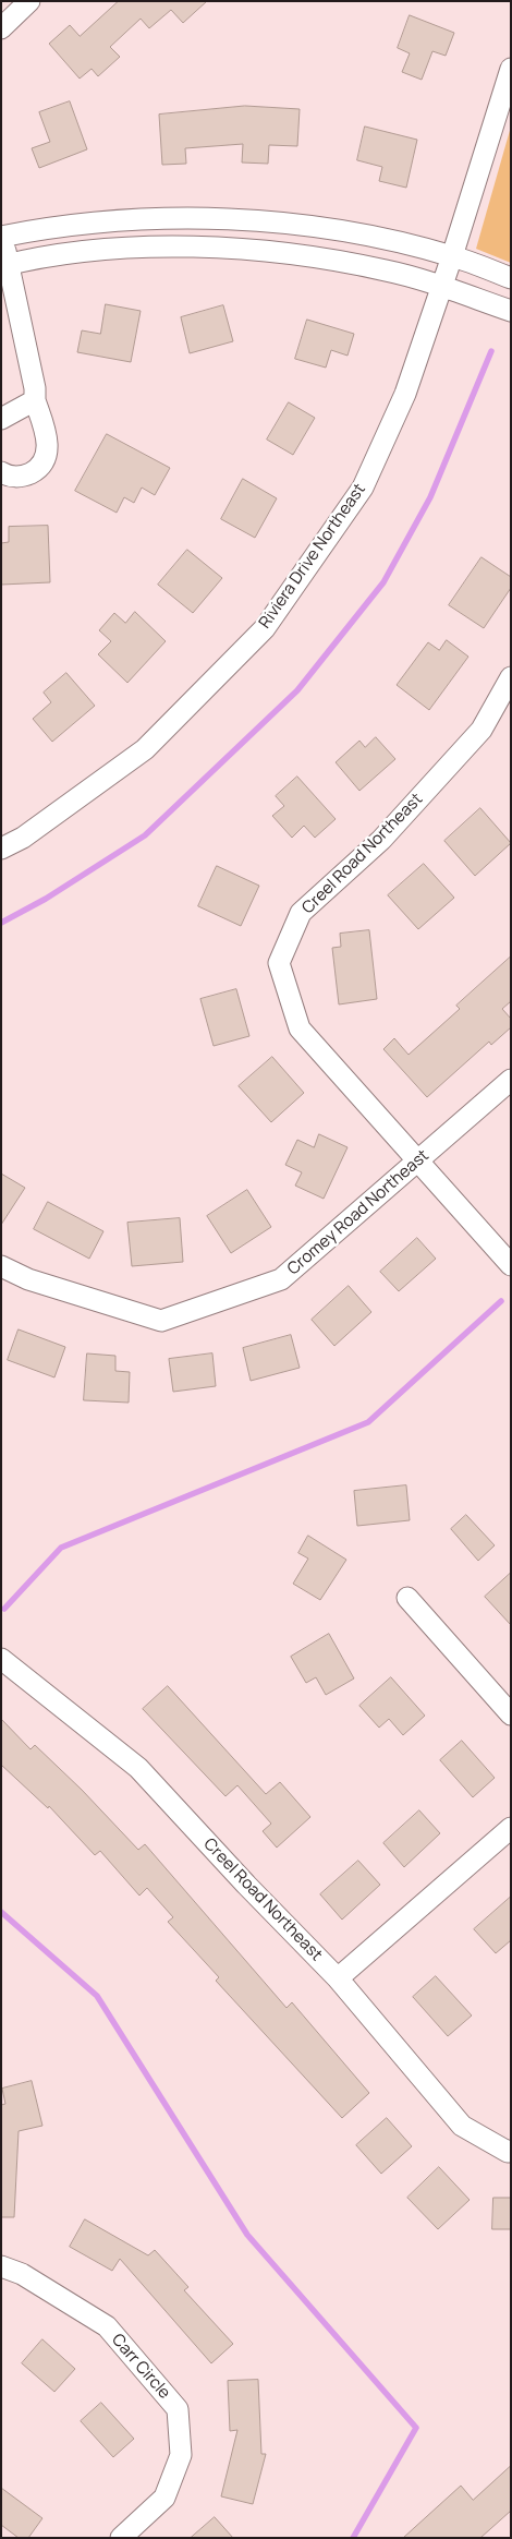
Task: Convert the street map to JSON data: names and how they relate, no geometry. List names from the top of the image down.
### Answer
{
  "streets": {
    "street": [
      "Riviera Drive Northeast",
      "Creel Road Northeast",
      "Cromey Road Northeast",
      "Carr Circle"
    ]
  },
  "crossings": [
    ["Creel Road Northeast", "Cromey Road Northeast"]
  ]
}
